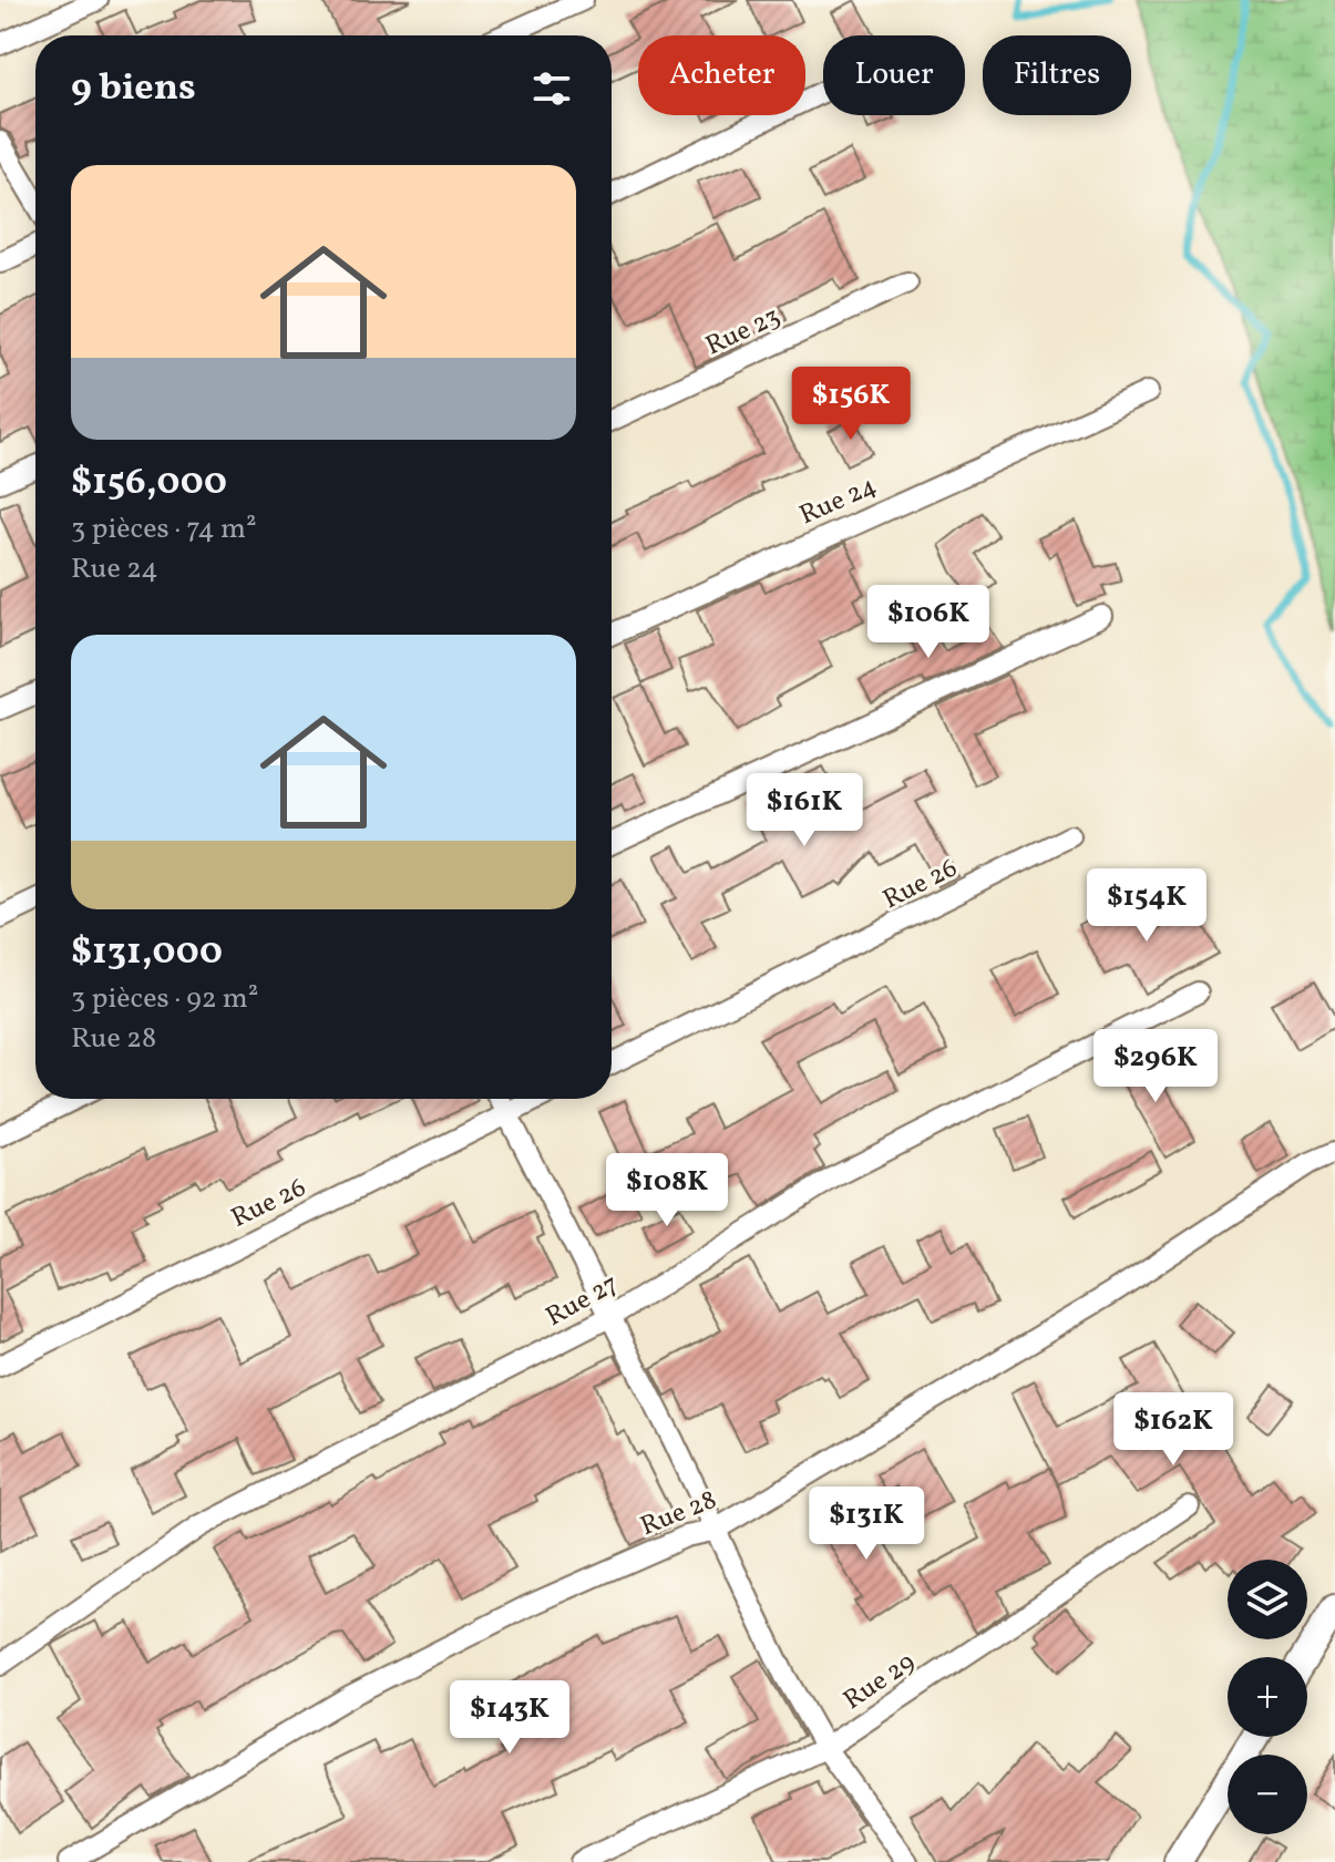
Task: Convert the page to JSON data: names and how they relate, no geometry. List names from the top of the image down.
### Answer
{
  "streets": {
    "street": [
      "Rue 23",
      "Rue 24",
      "Rue 26",
      "Rue 27",
      "Rue 28",
      "Rue 29"
    ]
  },
  "page": {
    "chip": ["Acheter", "Louer", "Filtres"],
    "heading": "9 biens",
    "list": [
      {
        "name": "$156,000",
        "note": "3 pièces · 74 m² · Rue 24"
      },
      {
        "name": "$131,000",
        "note": "3 pièces · 92 m² · Rue 28"
      }
    ],
    "price": [
      "$156K",
      "$106K",
      "$161K",
      "$154K",
      "$296K",
      "$108K",
      "$162K",
      "$131K",
      "$143K"
    ],
    "map_buttons": ["+", "−"]
  }
}
